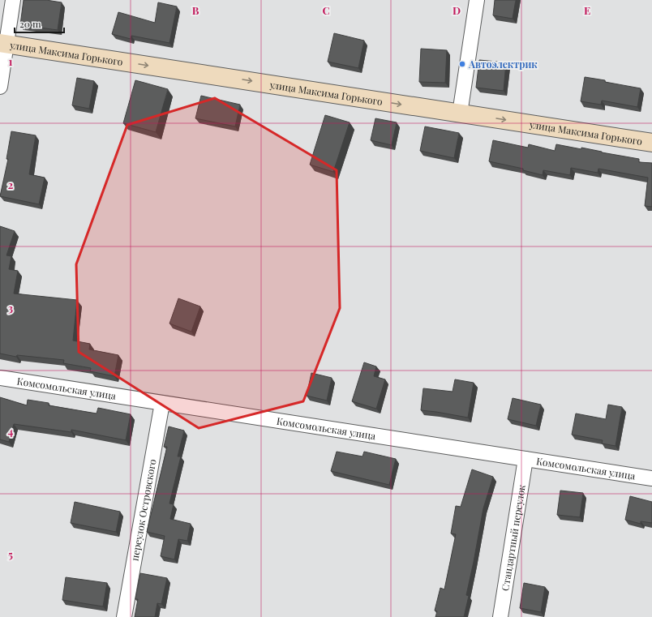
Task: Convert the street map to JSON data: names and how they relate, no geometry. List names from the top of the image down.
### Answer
{
  "streets": {
    "main road": ["улица Максима Горького"],
    "street": ["Комсомольская улица", "переулок Островского", "Стандартный переулок"]
  },
  "crossings": [
    ["Комсомольская улица", "переулок Островского"],
    ["Комсомольская улица", "Стандартный переулок"]
  ],
  "one_way": ["улица Максима Горького"],
  "places": ["Автоэлектрик"],
  "scale_bar": "20 m",
  "grid": {
    "columns": [
      "B",
      "C",
      "D",
      "E"
    ],
    "rows": [
      "1",
      "2",
      "3",
      "4",
      "5"
    ]
  }
}
